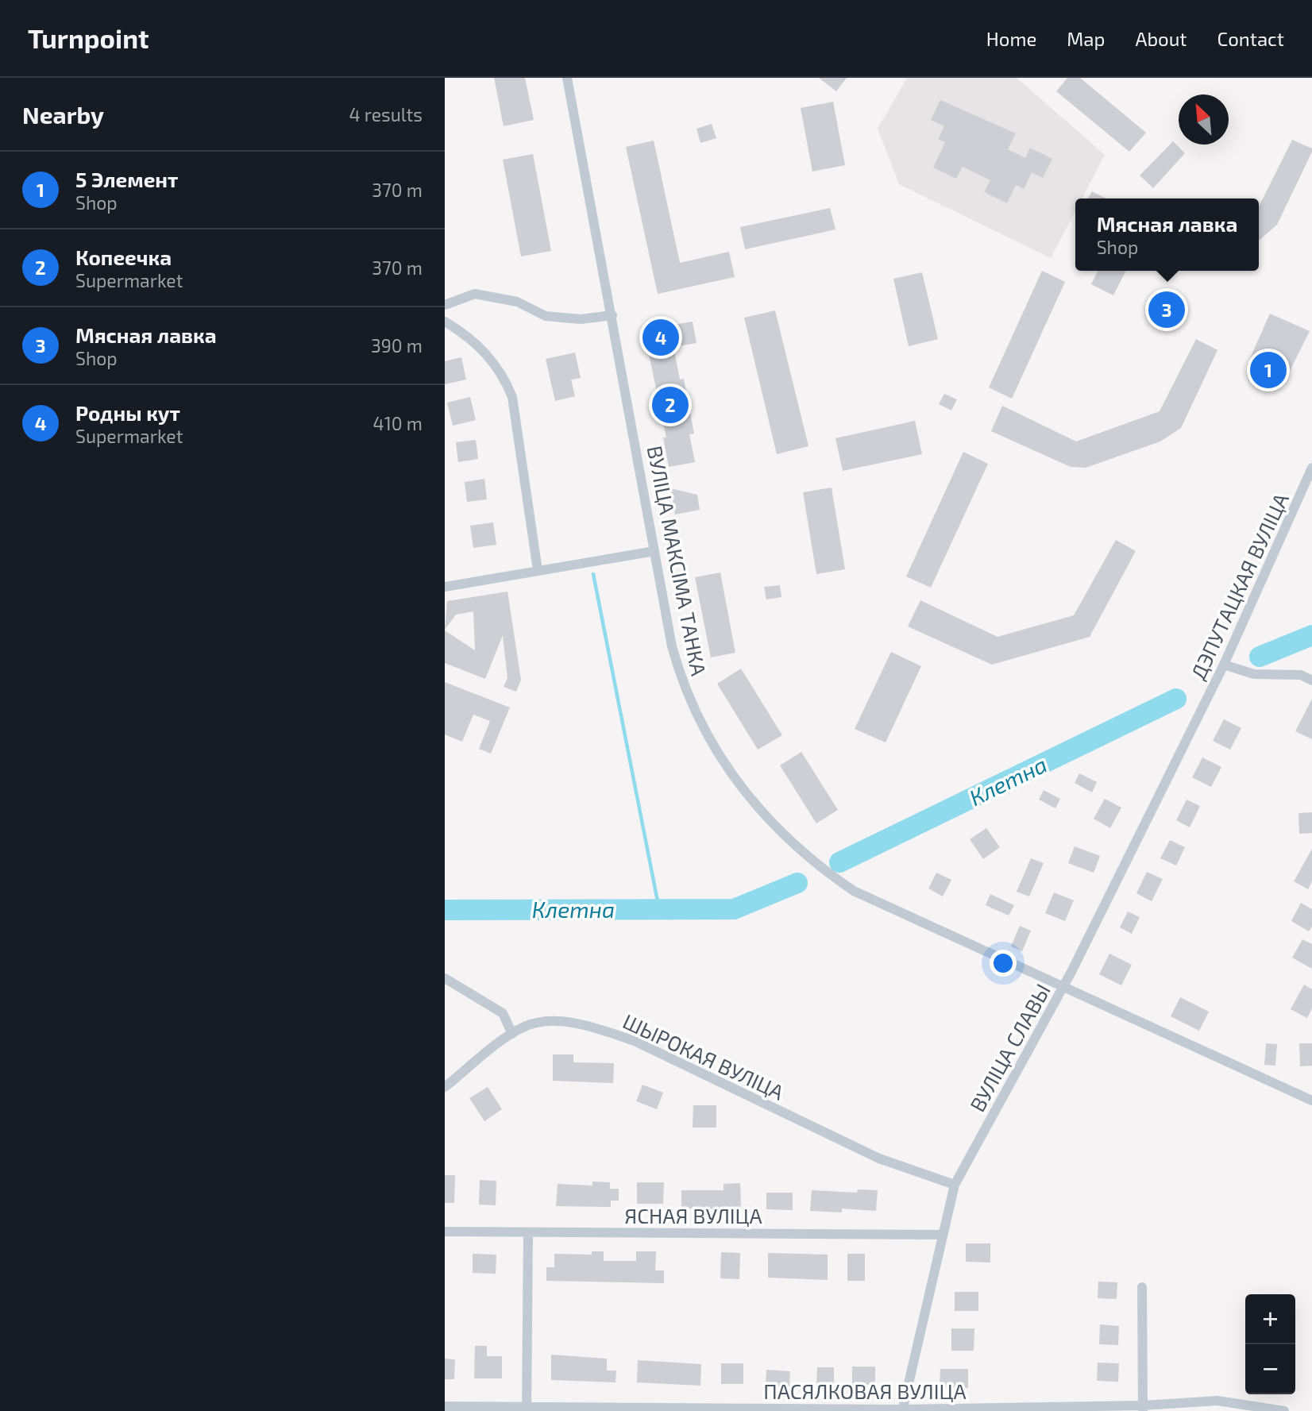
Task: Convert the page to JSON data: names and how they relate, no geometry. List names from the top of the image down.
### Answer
{
  "streets": {
    "street": [
      "ВУЛІЦА МАКСІМА ТАНКА",
      "ДЭПУТАЦКАЯ ВУЛІЦА",
      "ВУЛІЦА СЛАВЫ",
      "ШЫРОКАЯ ВУЛІЦА",
      "ЯСНАЯ ВУЛІЦА",
      "ПАСЯЛКОВАЯ ВУЛІЦА"
    ]
  },
  "crossings": [
    ["ВУЛІЦА МАКСІМА ТАНКА", "ВУЛІЦА СЛАВЫ"],
    ["ДЭПУТАЦКАЯ ВУЛІЦА", "ВУЛІЦА СЛАВЫ"],
    ["ВУЛІЦА СЛАВЫ", "ШЫРОКАЯ ВУЛІЦА"],
    ["ВУЛІЦА СЛАВЫ", "ЯСНАЯ ВУЛІЦА"],
    ["ВУЛІЦА СЛАВЫ", "ПАСЯЛКОВАЯ ВУЛІЦА"]
  ],
  "water": ["Клетна"],
  "north": "top left",
  "page": {
    "header": "Turnpoint",
    "nav": [
      "Home",
      "Map",
      "About",
      "Contact"
    ],
    "heading": ["Nearby", "4 results"],
    "list": [
      {
        "mark": "1",
        "name": "5 Элемент",
        "note": "Shop",
        "value": "370 m"
      },
      {
        "mark": "2",
        "name": "Копеечка",
        "note": "Supermarket",
        "value": "370 m"
      },
      {
        "mark": "3",
        "name": "Мясная лавка",
        "note": "Shop",
        "value": "390 m"
      },
      {
        "mark": "4",
        "name": "Родны кут",
        "note": "Supermarket",
        "value": "410 m"
      }
    ],
    "popup": ["Мясная лавка", "Shop"],
    "pins": [
      "3",
      "4",
      "1",
      "2"
    ],
    "map_buttons": ["+", "−"]
  }
}
